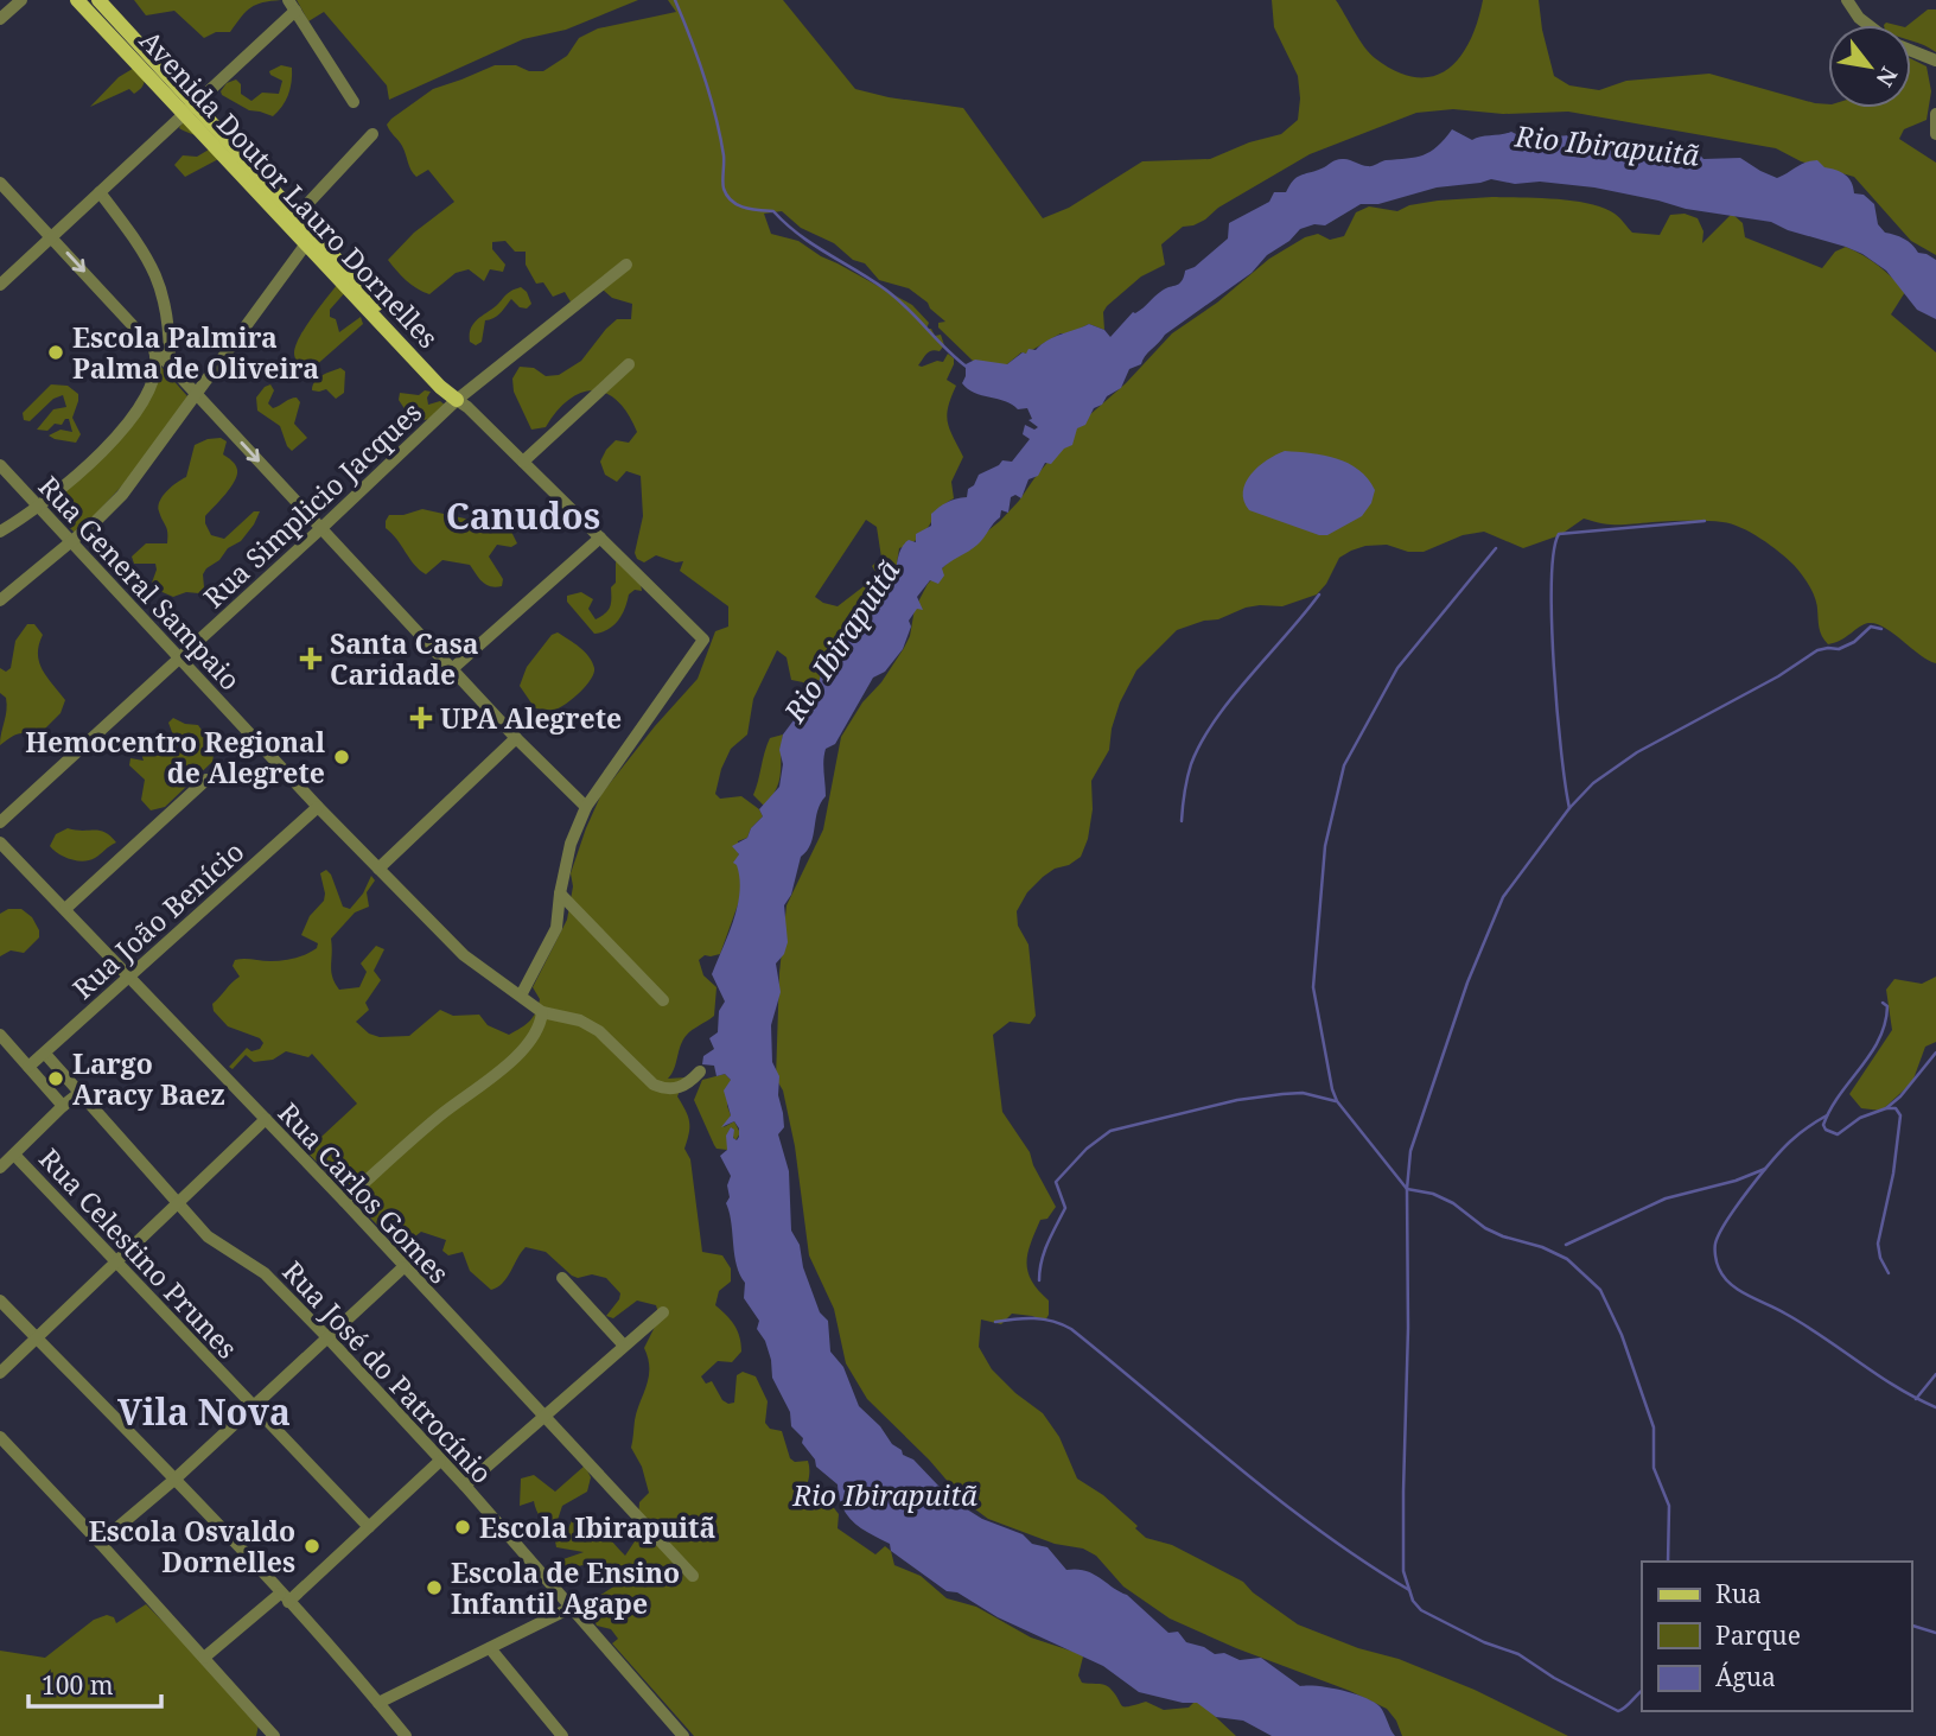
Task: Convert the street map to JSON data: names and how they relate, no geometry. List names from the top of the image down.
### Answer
{
  "streets": {
    "main road": ["Avenida Doutor Lauro Dornelles"],
    "street": [
      "Rua Simplicio Jacques",
      "Rua General Sampaio",
      "Rua João Benício",
      "Rua Carlos Gomes",
      "Rua Celestino Prunes",
      "Rua José do Patrocínio"
    ]
  },
  "crossings": [
    ["Avenida Doutor Lauro Dornelles", "Rua Simplicio Jacques"],
    ["Rua Simplicio Jacques", "Rua General Sampaio"],
    ["Rua General Sampaio", "Rua João Benício"],
    ["Rua João Benício", "Rua Carlos Gomes"],
    ["Rua João Benício", "Rua José do Patrocínio"]
  ],
  "districts": ["Canudos", "Vila Nova"],
  "water": ["Rio Ibirapuitã"],
  "places": {
    "other": [
      "Escola Palmira Palma de Oliveira",
      "Hemocentro Regional de Alegrete",
      "Largo Aracy Baez",
      "Escola Ibirapuitã",
      "Escola Osvaldo Dornelles",
      "Escola de Ensino Infantil Agape"
    ],
    "health": ["Santa Casa Caridade", "UPA Alegrete"]
  },
  "legend": ["Rua", "Parque", "Água"],
  "scale_bar": "100 m",
  "north": "bottom right"
}
